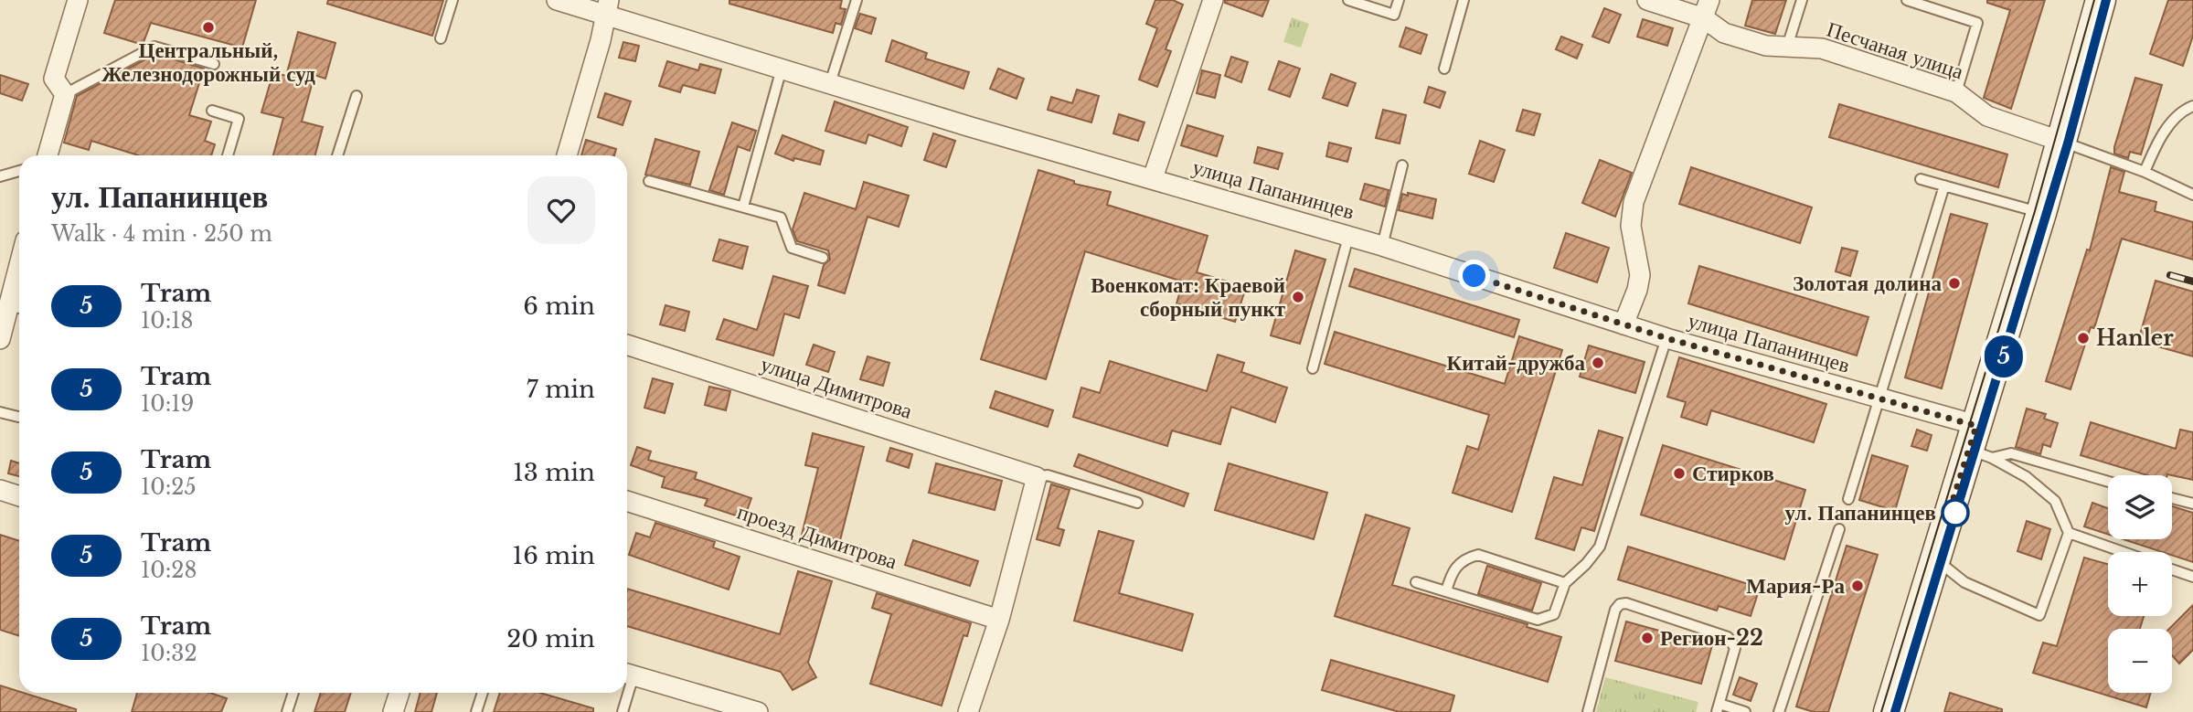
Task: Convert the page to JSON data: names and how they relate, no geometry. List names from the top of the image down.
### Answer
{
  "streets": {
    "street": [
      "Песчаная улица",
      "улица Папанинцев",
      "улица Димитрова",
      "проезд Димитрова"
    ]
  },
  "places": [
    "Центральный, Железнодорожный суд",
    "Золотая долина",
    "Военкомат: Краевой сборный пункт",
    "Hanler",
    "Китай-дружба",
    "Стирков",
    "ул. Папанинцев",
    "Мария-Ра",
    "Регион-22"
  ],
  "lines": ["tram line 5"],
  "page": {
    "on_map": "5",
    "heading": ["ул. Папанинцев", "Walk · 4 min · 250 m"],
    "list": [
      {
        "mark": "5",
        "name": "Tram",
        "note": "10:18",
        "value": "6 min"
      },
      {
        "mark": "5",
        "name": "Tram",
        "note": "10:19",
        "value": "7 min"
      },
      {
        "mark": "5",
        "name": "Tram",
        "note": "10:25",
        "value": "13 min"
      },
      {
        "mark": "5",
        "name": "Tram",
        "note": "10:28",
        "value": "16 min"
      },
      {
        "mark": "5",
        "name": "Tram",
        "note": "10:32",
        "value": "20 min"
      }
    ],
    "map_buttons": ["+", "−"]
  }
}
